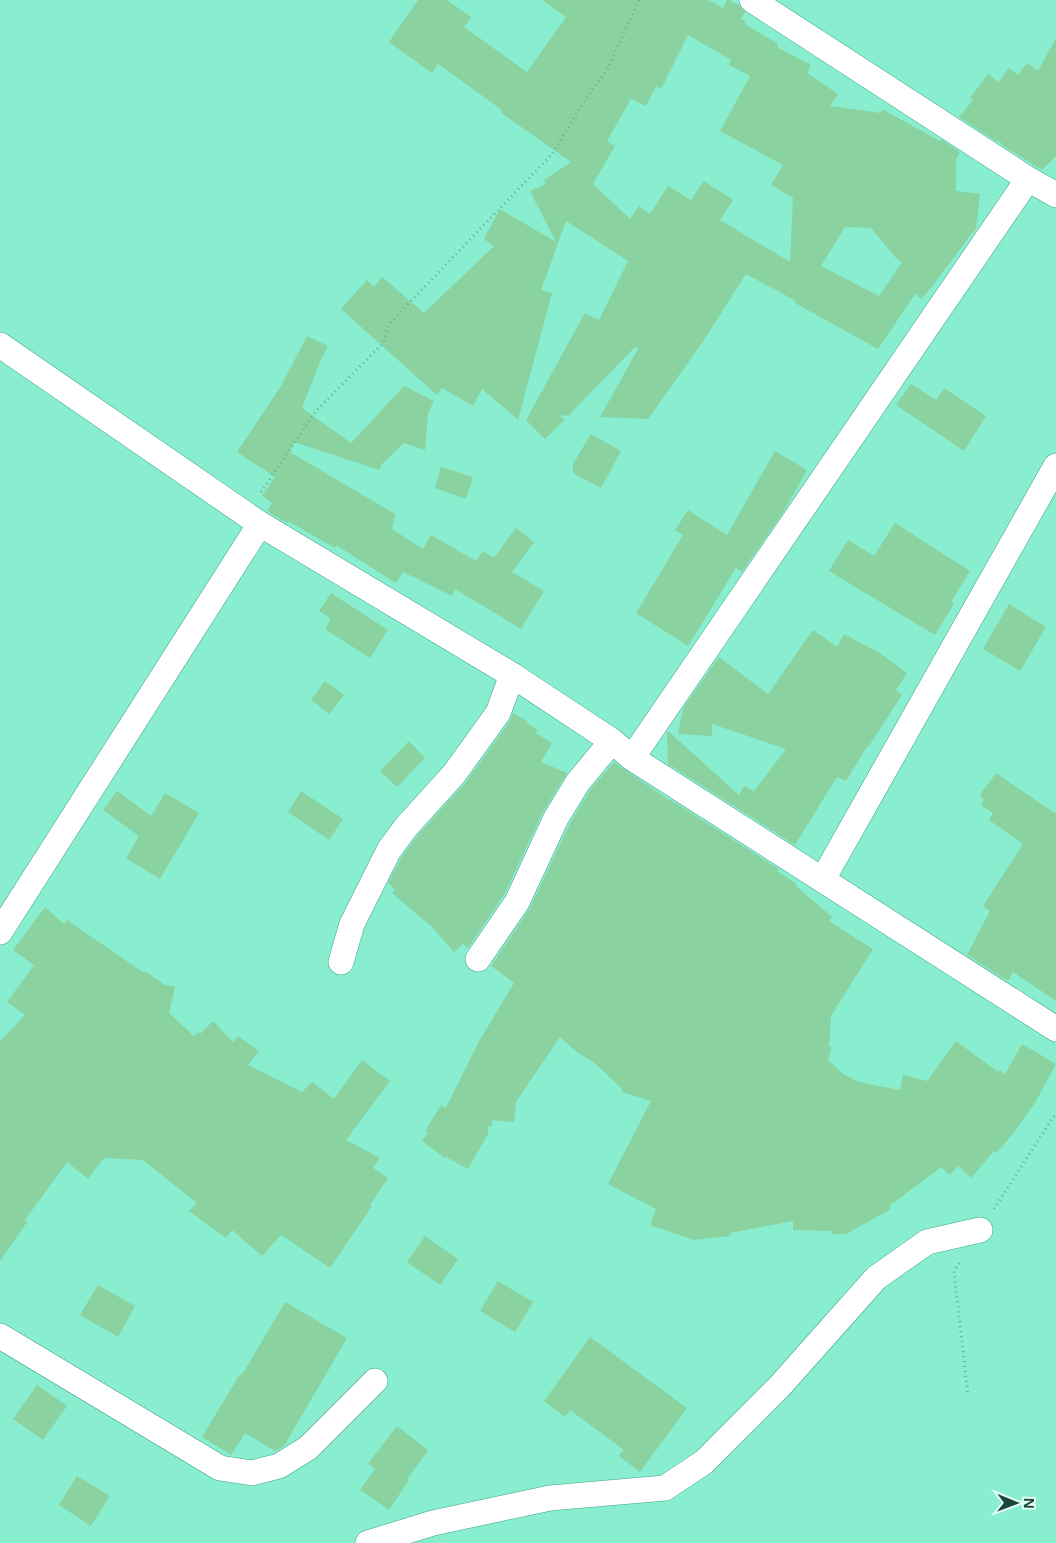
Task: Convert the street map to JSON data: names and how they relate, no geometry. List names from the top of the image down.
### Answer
{
  "north": "right"
}
